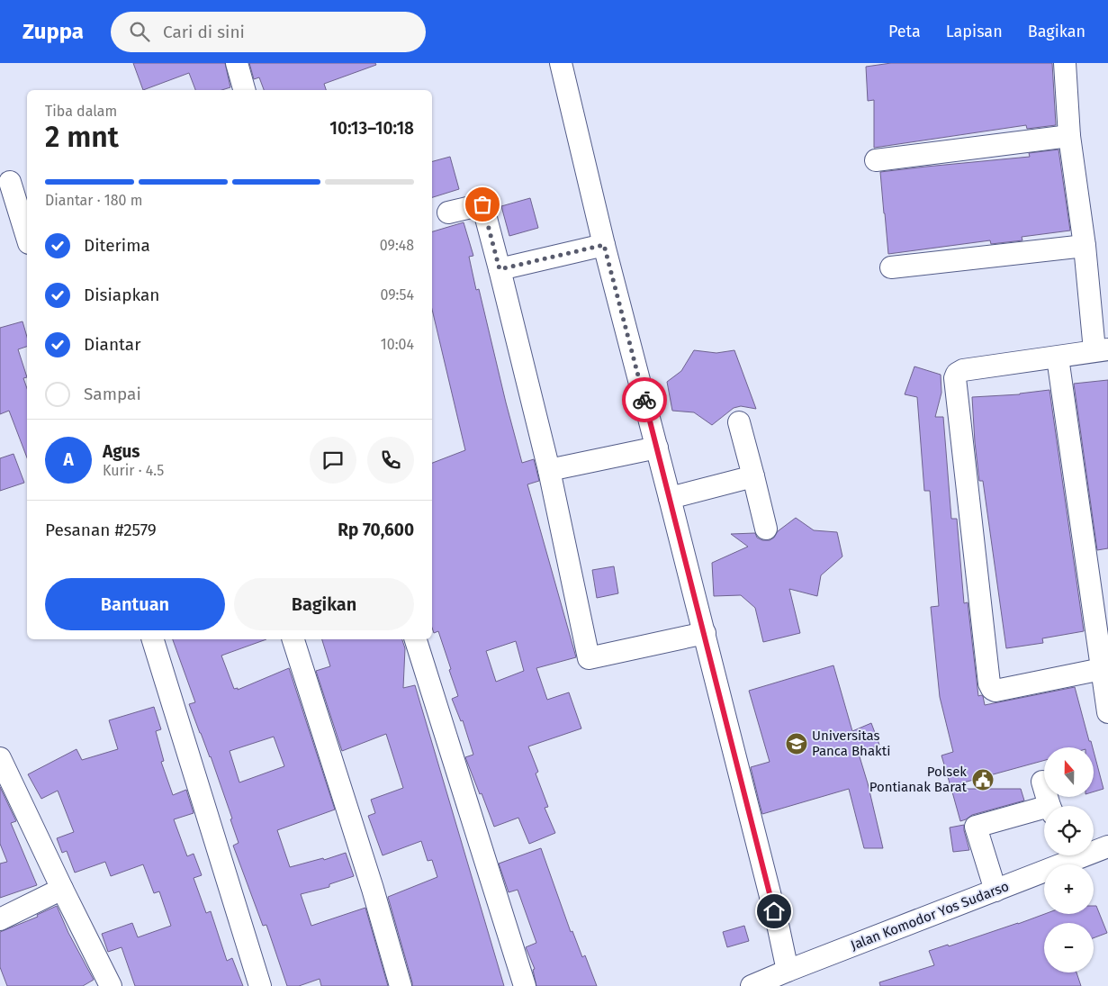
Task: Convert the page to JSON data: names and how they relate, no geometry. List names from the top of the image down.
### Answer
{
  "streets": {
    "street": ["Jalan Komodor Yos Sudarso"]
  },
  "places": {
    "school or university": ["Universitas Panca Bhakti"],
    "public building": ["Polsek Pontianak Barat"]
  },
  "north": "top",
  "page": {
    "header": "Zuppa",
    "search": "Cari di sini",
    "nav": ["Peta", "Lapisan", "Bagikan"],
    "heading": ["2 mnt", "Tiba dalam", "10:13–10:18"],
    "panel": [
      "Agus",
      "Kurir · 4.5",
      "Pesanan #2579",
      "Rp 70,600"
    ],
    "bar": "Diantar · 180 m",
    "list": [
      ["Diterima", "09:48"],
      ["Disiapkan", "09:54"],
      ["Diantar", "10:04"],
      "Sampai"
    ],
    "round": "A",
    "buttons": ["Bantuan", "Bagikan"],
    "map_buttons": ["+", "−"]
  }
}
